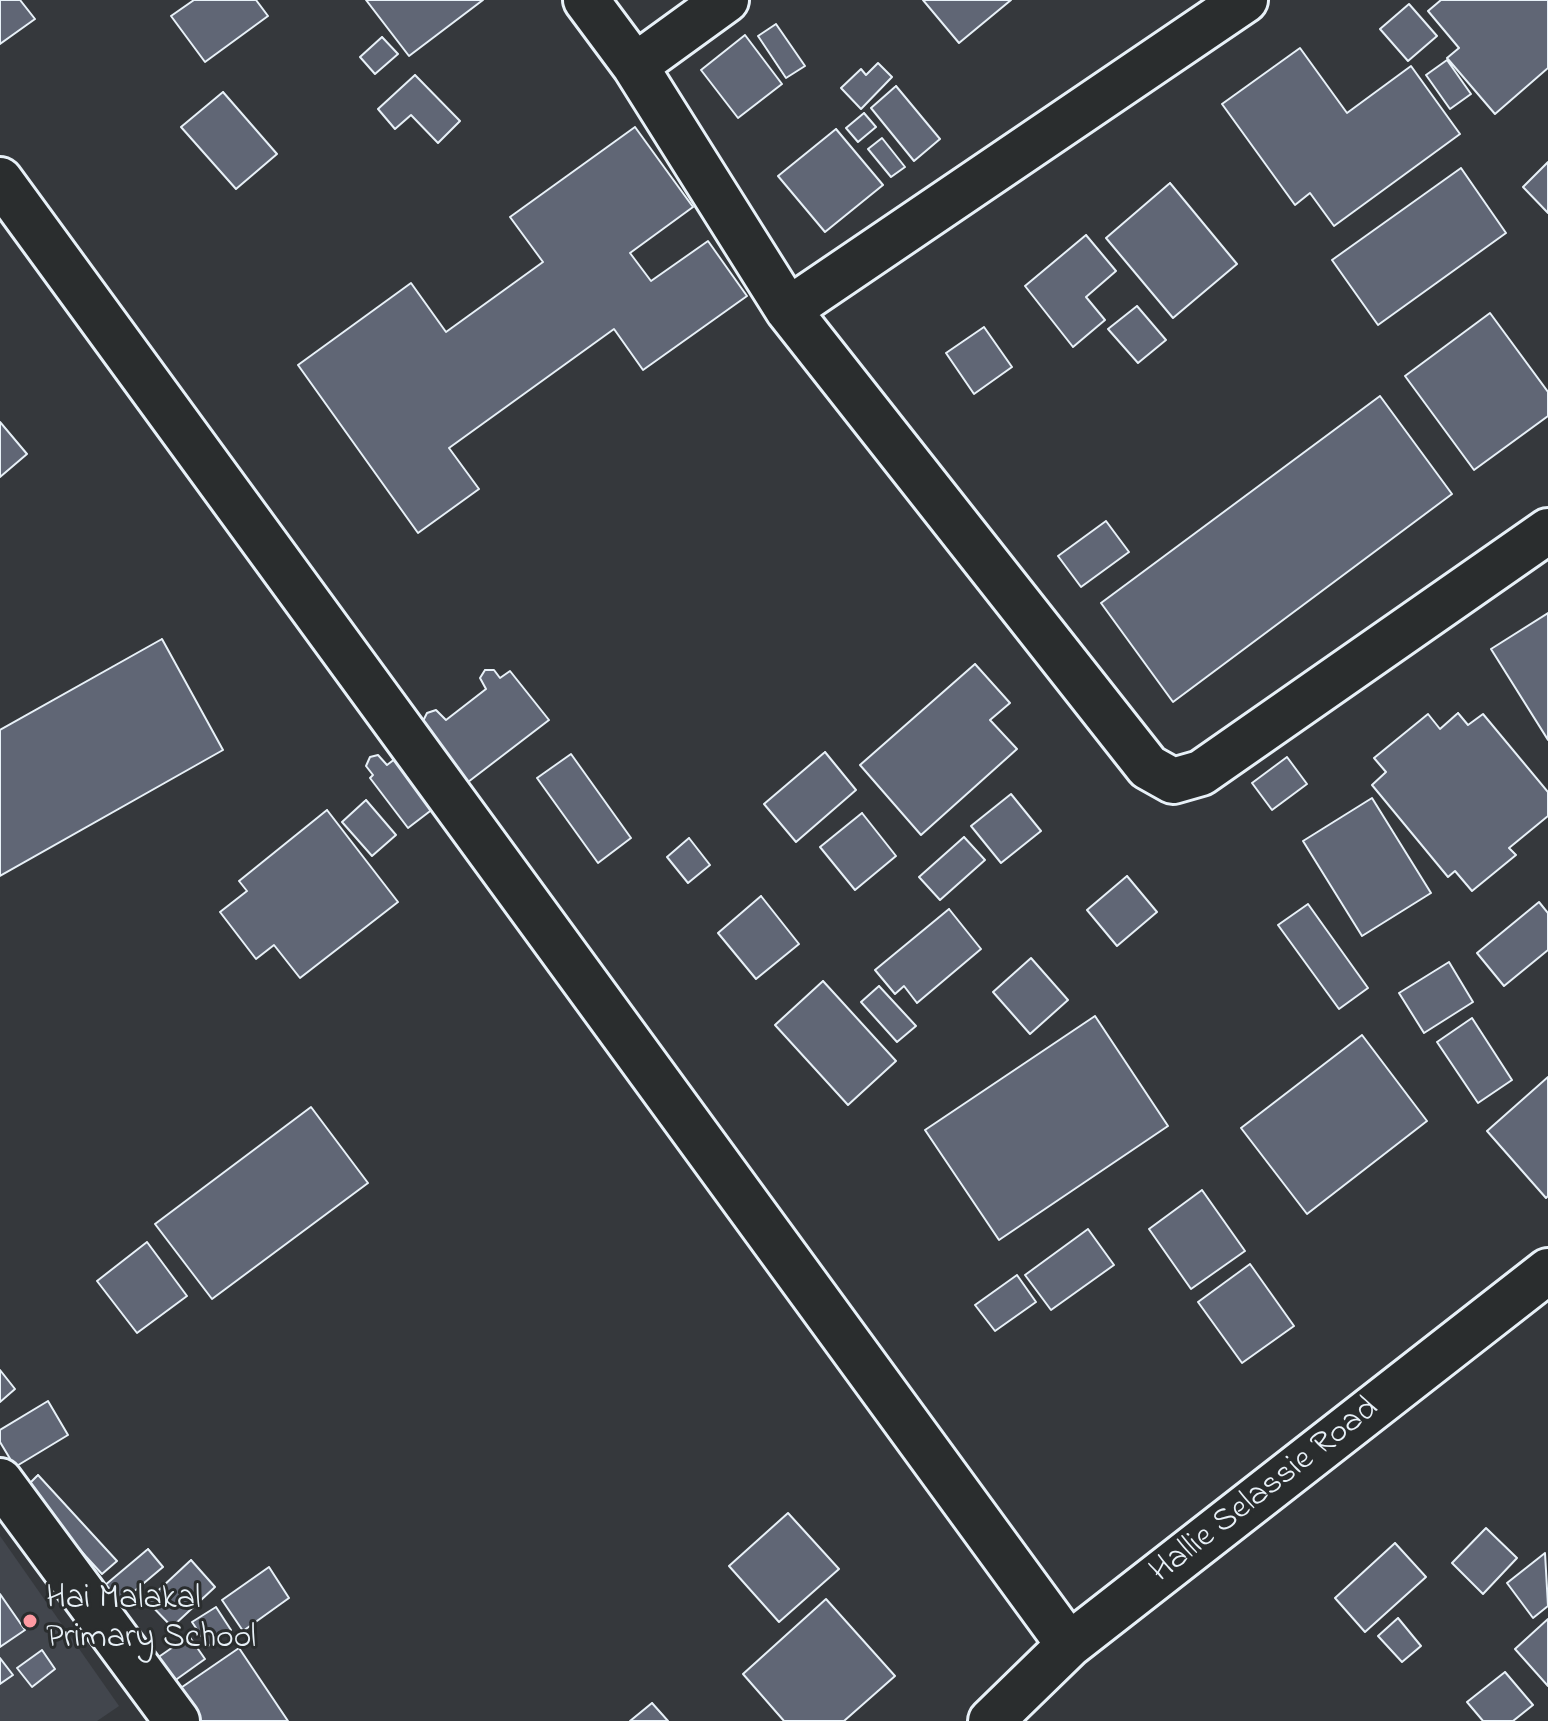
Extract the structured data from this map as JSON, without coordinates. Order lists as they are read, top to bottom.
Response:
{
  "streets": {
    "street": ["Hallie Selassie Road"]
  },
  "places": ["Hai Malakal Primary School"]
}
